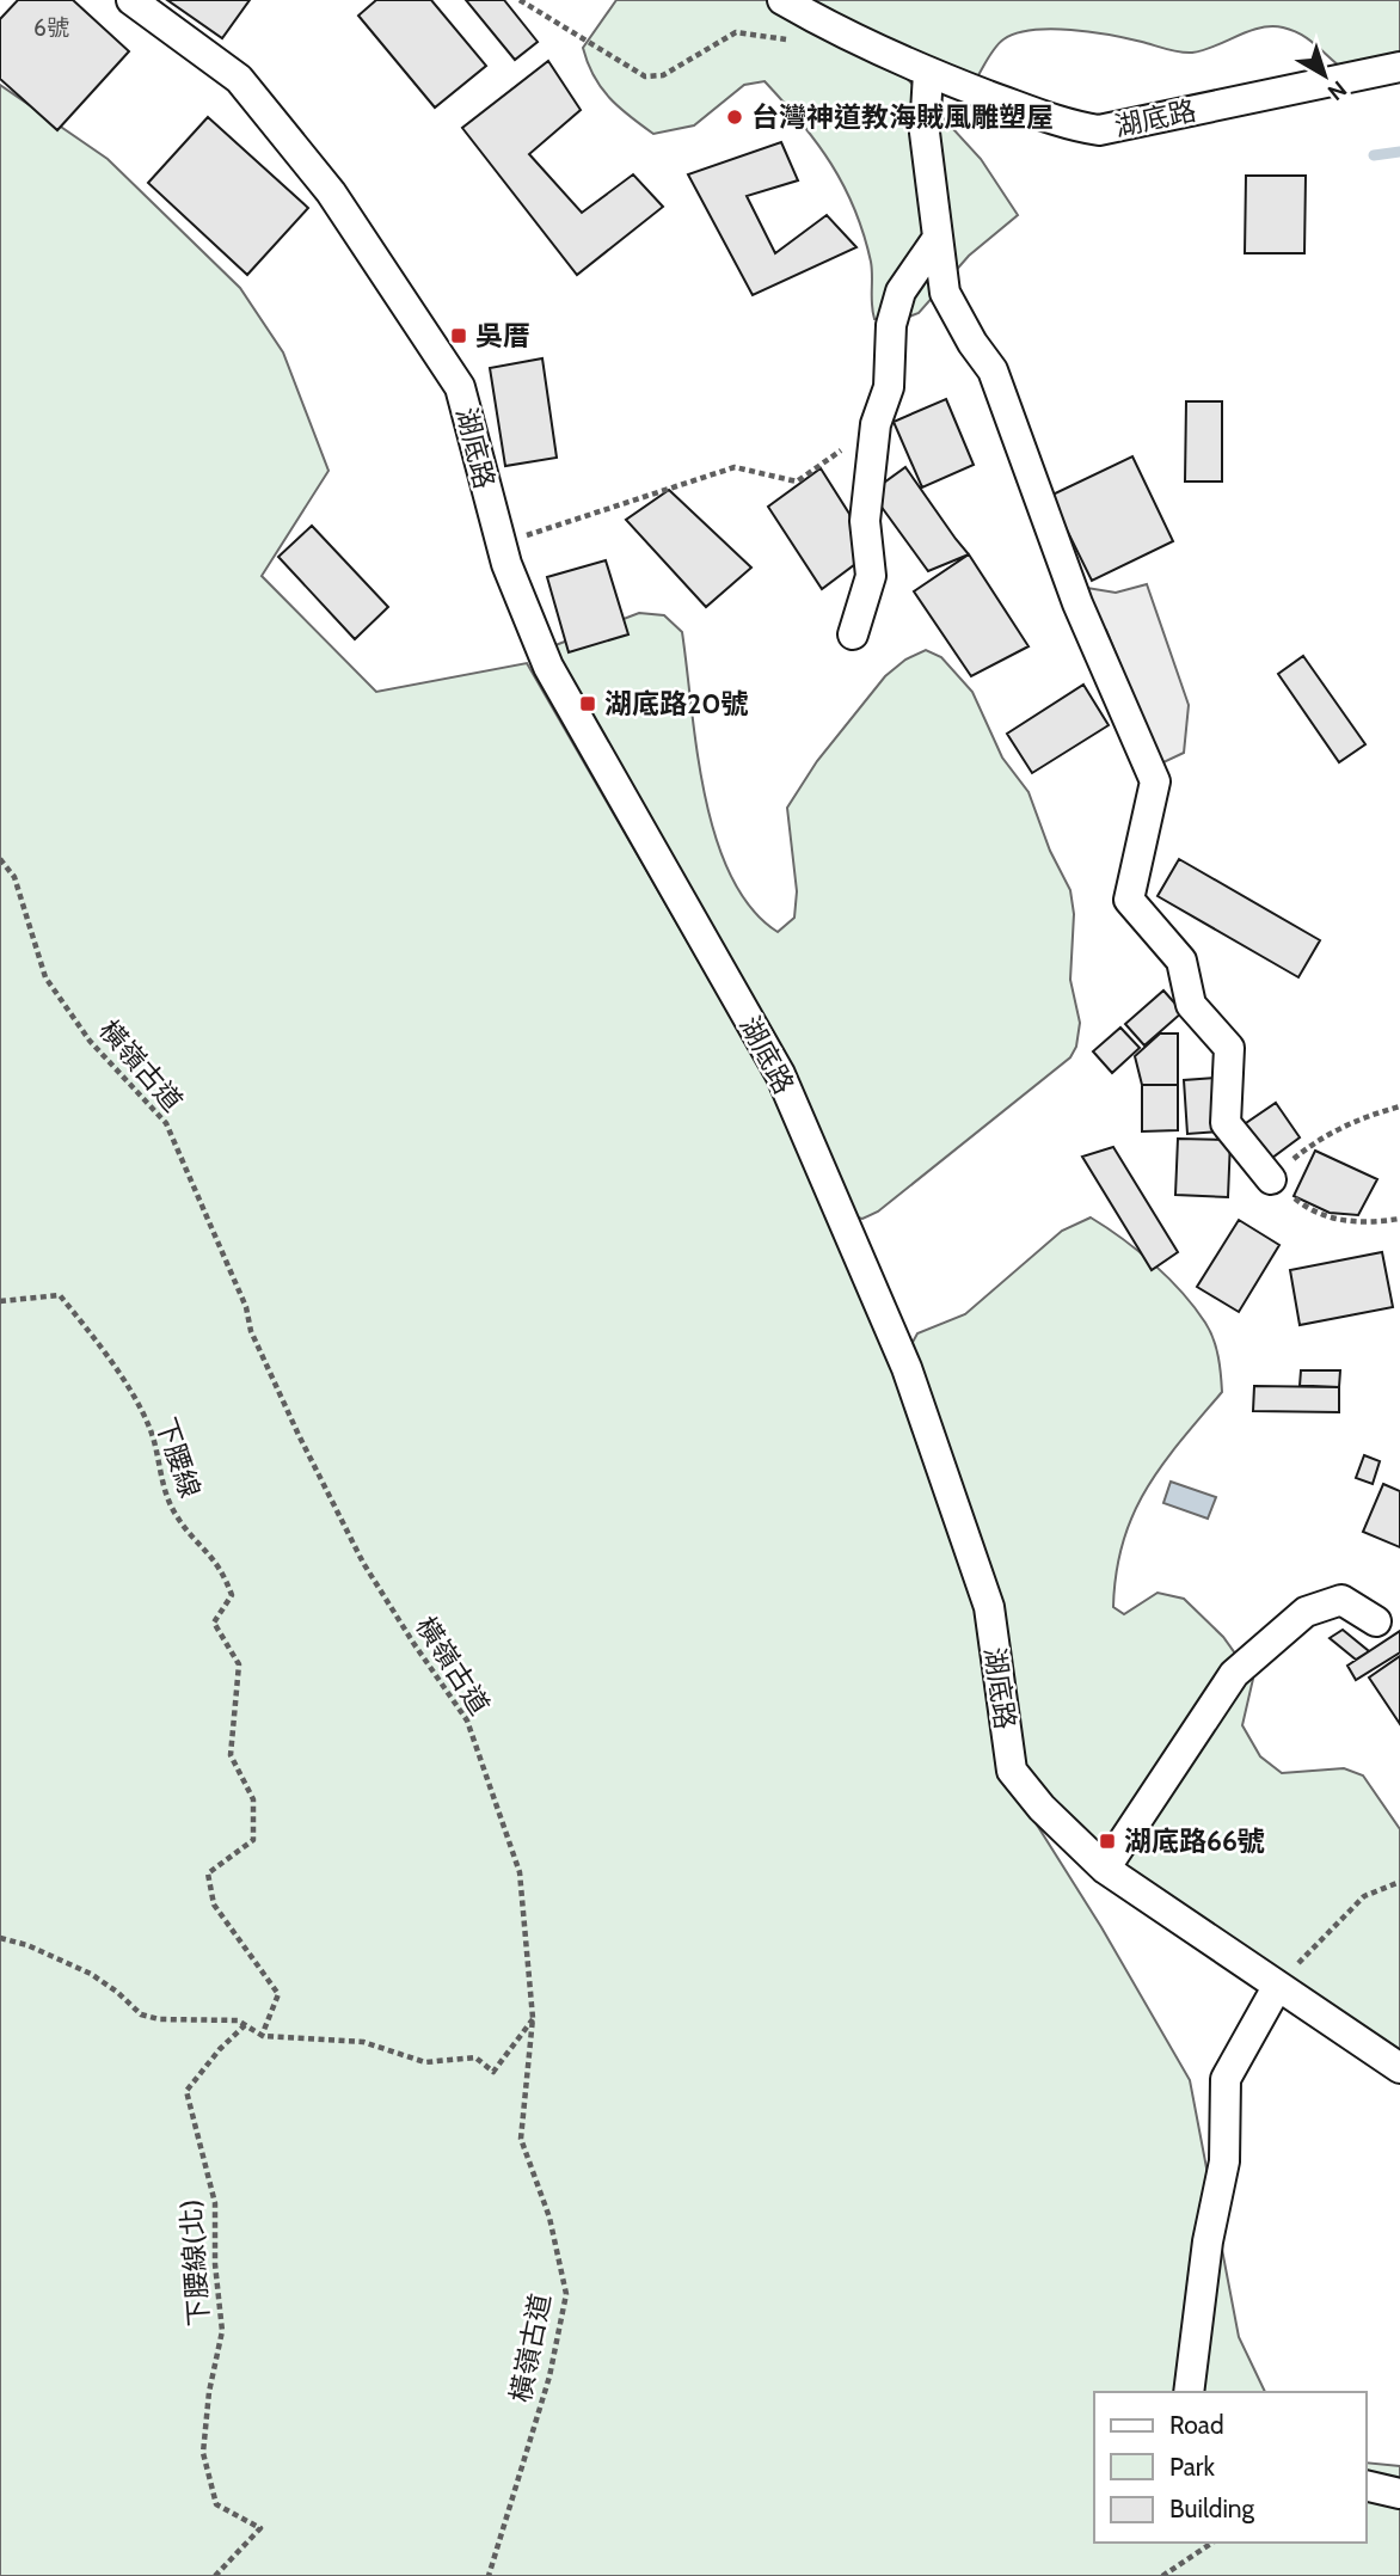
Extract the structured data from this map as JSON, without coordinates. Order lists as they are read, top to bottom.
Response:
{
  "streets": {
    "street": ["湖底路"],
    "path": ["橫嶺古道", "下腰線", "下腰線(北)"]
  },
  "places": {
    "other": ["台灣神道教海賊風雕塑屋"],
    "transit": ["吳厝", "湖底路20號", "湖底路66號"]
  },
  "house_numbers": ["6號"],
  "legend": ["Road", "Park", "Building"],
  "north": "bottom right"
}
